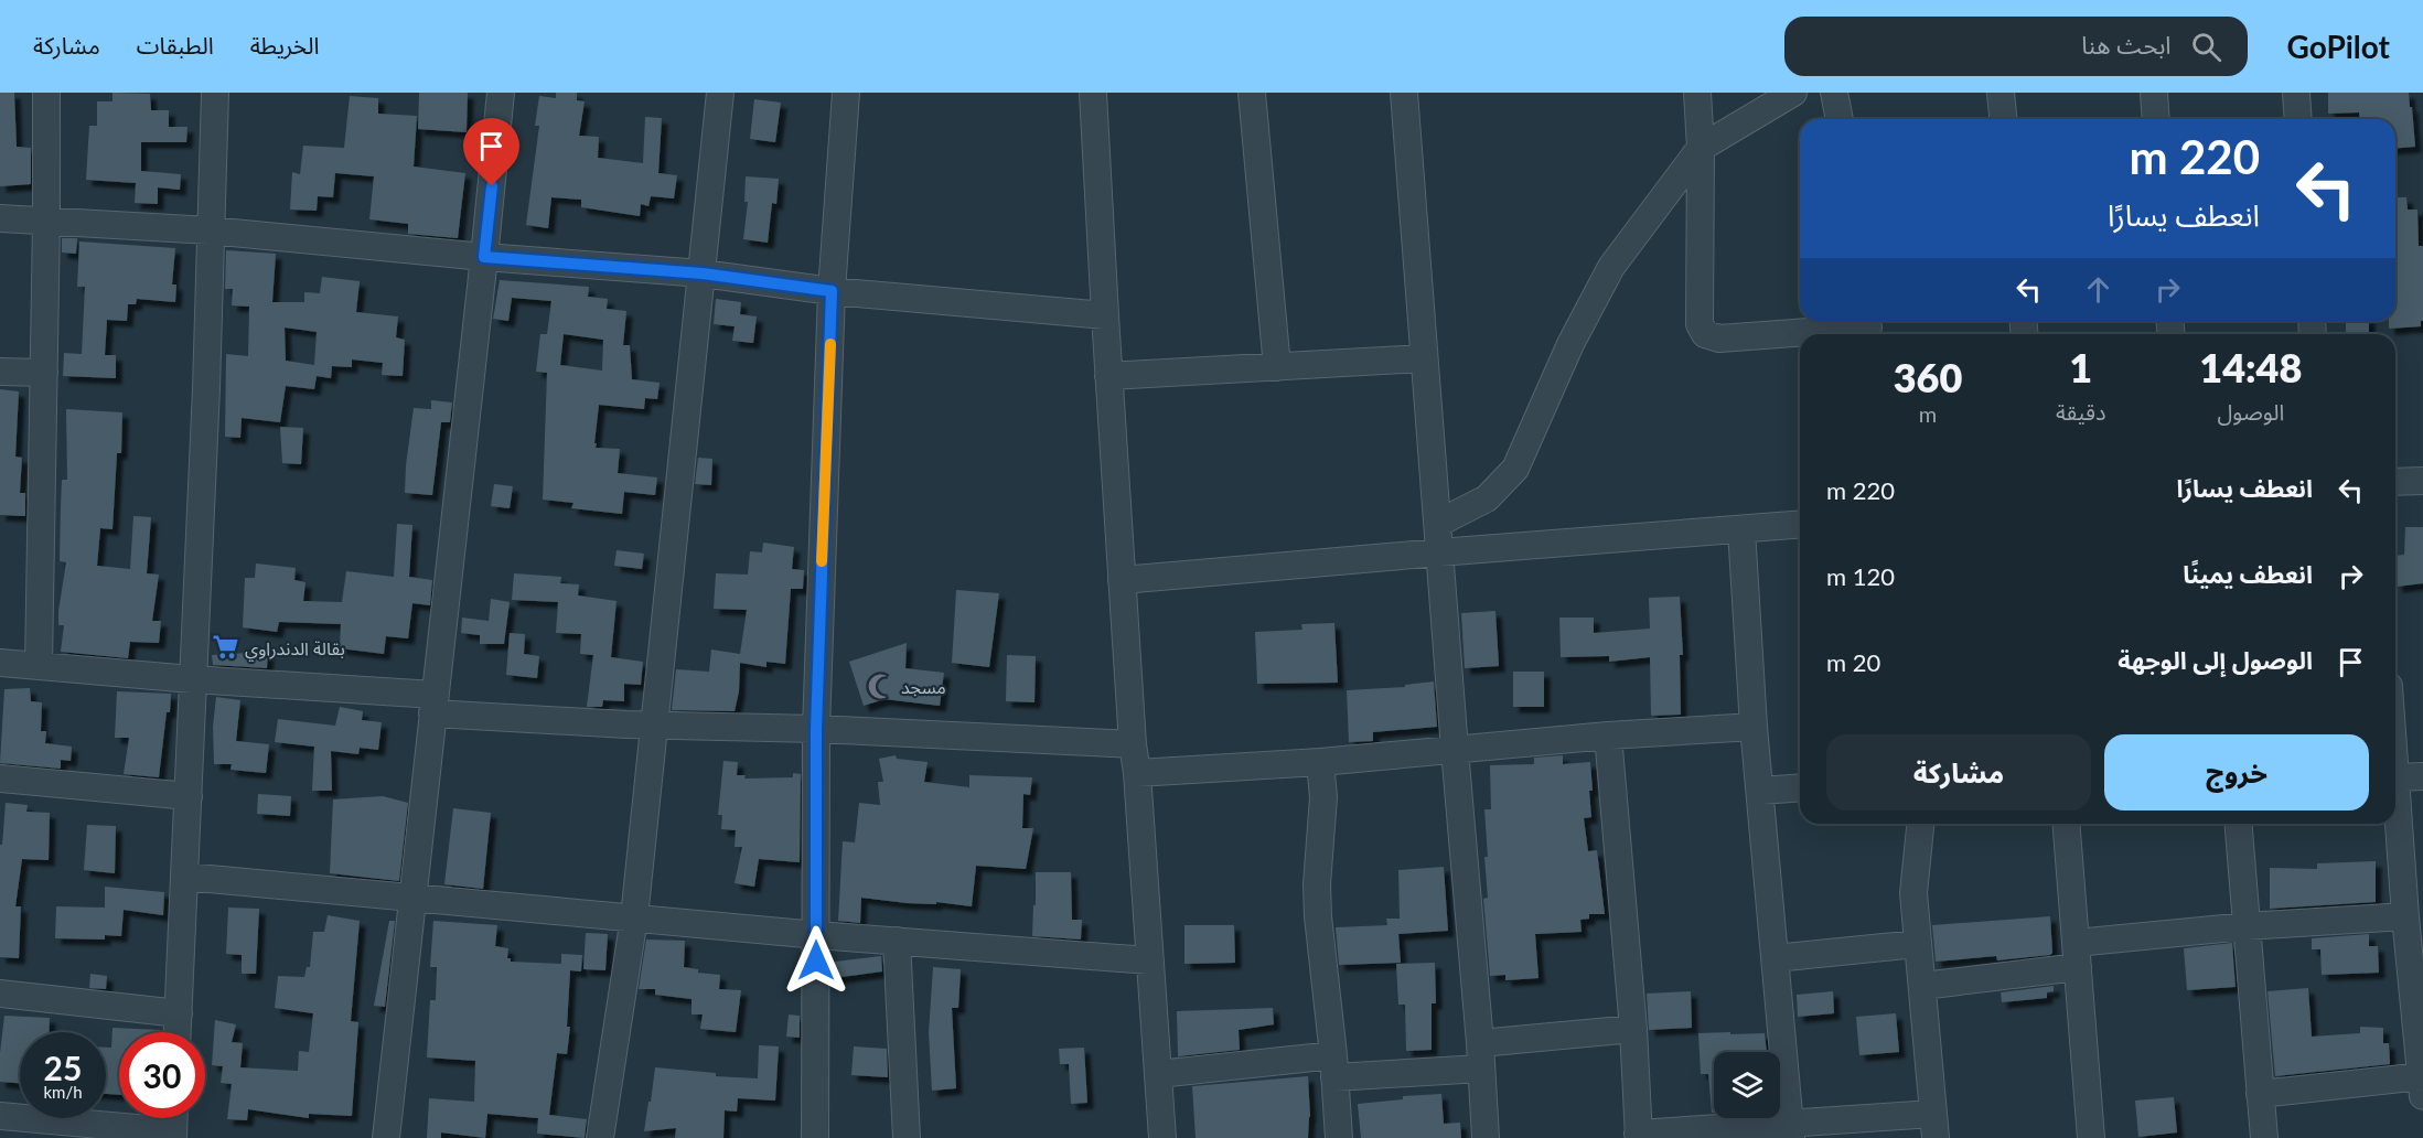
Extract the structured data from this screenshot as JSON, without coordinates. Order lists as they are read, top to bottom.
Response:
{
  "places": {
    "supermarket": ["بقالة الدندراوي"],
    "mosque": ["مسجد"]
  },
  "page": {
    "header": "GoPilot",
    "search": "ابحث هنا",
    "nav": ["الخريطة", "الطبقات", "مشاركة"],
    "turn": ["220 m", "انعطف يسارًا"],
    "eta": [
      "14:48",
      "الوصول",
      "1",
      "دقيقة",
      "360",
      "m"
    ],
    "list": [
      {
        "name": "انعطف يسارًا",
        "value": "220 m"
      },
      {
        "name": "انعطف يمينًا",
        "value": "120 m"
      },
      {
        "name": "الوصول إلى الوجهة",
        "value": "20 m"
      }
    ],
    "buttons": ["خروج", "مشاركة"],
    "speed": "25 km/h",
    "limit": "30"
  }
}
